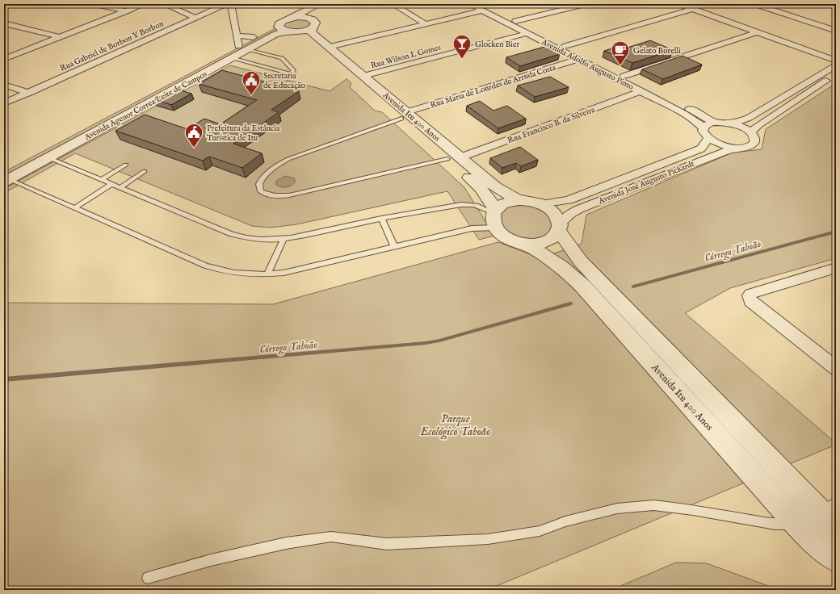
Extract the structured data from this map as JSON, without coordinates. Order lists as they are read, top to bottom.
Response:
{
  "streets": {
    "street": [
      "Rua Gabriel de Borbon Y Borbon",
      "Rua Wilson L Gomes",
      "Avenida Adolfo Augusto Pinto",
      "Rua Maria de Lourdes de Arruda Costa",
      "Avenida Agenor Correa Leite de Campos",
      "Avenida Itu 400 Anos",
      "Rua Francisco B. da Silveira",
      "Avenida José Augusto Pickardt"
    ]
  },
  "crossings": [
    ["Rua Wilson L Gomes", "Avenida Adolfo Augusto Pinto"],
    ["Rua Wilson L Gomes", "Avenida Itu 400 Anos"],
    ["Avenida Adolfo Augusto Pinto", "Rua Maria de Lourdes de Arruda Costa"],
    ["Avenida Adolfo Augusto Pinto", "Rua Francisco B. da Silveira"],
    ["Rua Maria de Lourdes de Arruda Costa", "Avenida Itu 400 Anos"],
    ["Avenida Agenor Correa Leite de Campos", "Avenida Itu 400 Anos"],
    ["Avenida Itu 400 Anos", "Rua Francisco B. da Silveira"],
    ["Avenida Itu 400 Anos", "Avenida José Augusto Pickardt"]
  ],
  "water": ["Córrego Taboão"],
  "parks": ["Parque Ecológico Taboão"],
  "places": {
    "bar": ["Glocken Bier"],
    "cafe": ["Gelato Borelli"],
    "public building": ["Secretaria de Educação", "Prefeitura da Estância Turística de Itu"]
  }
}
